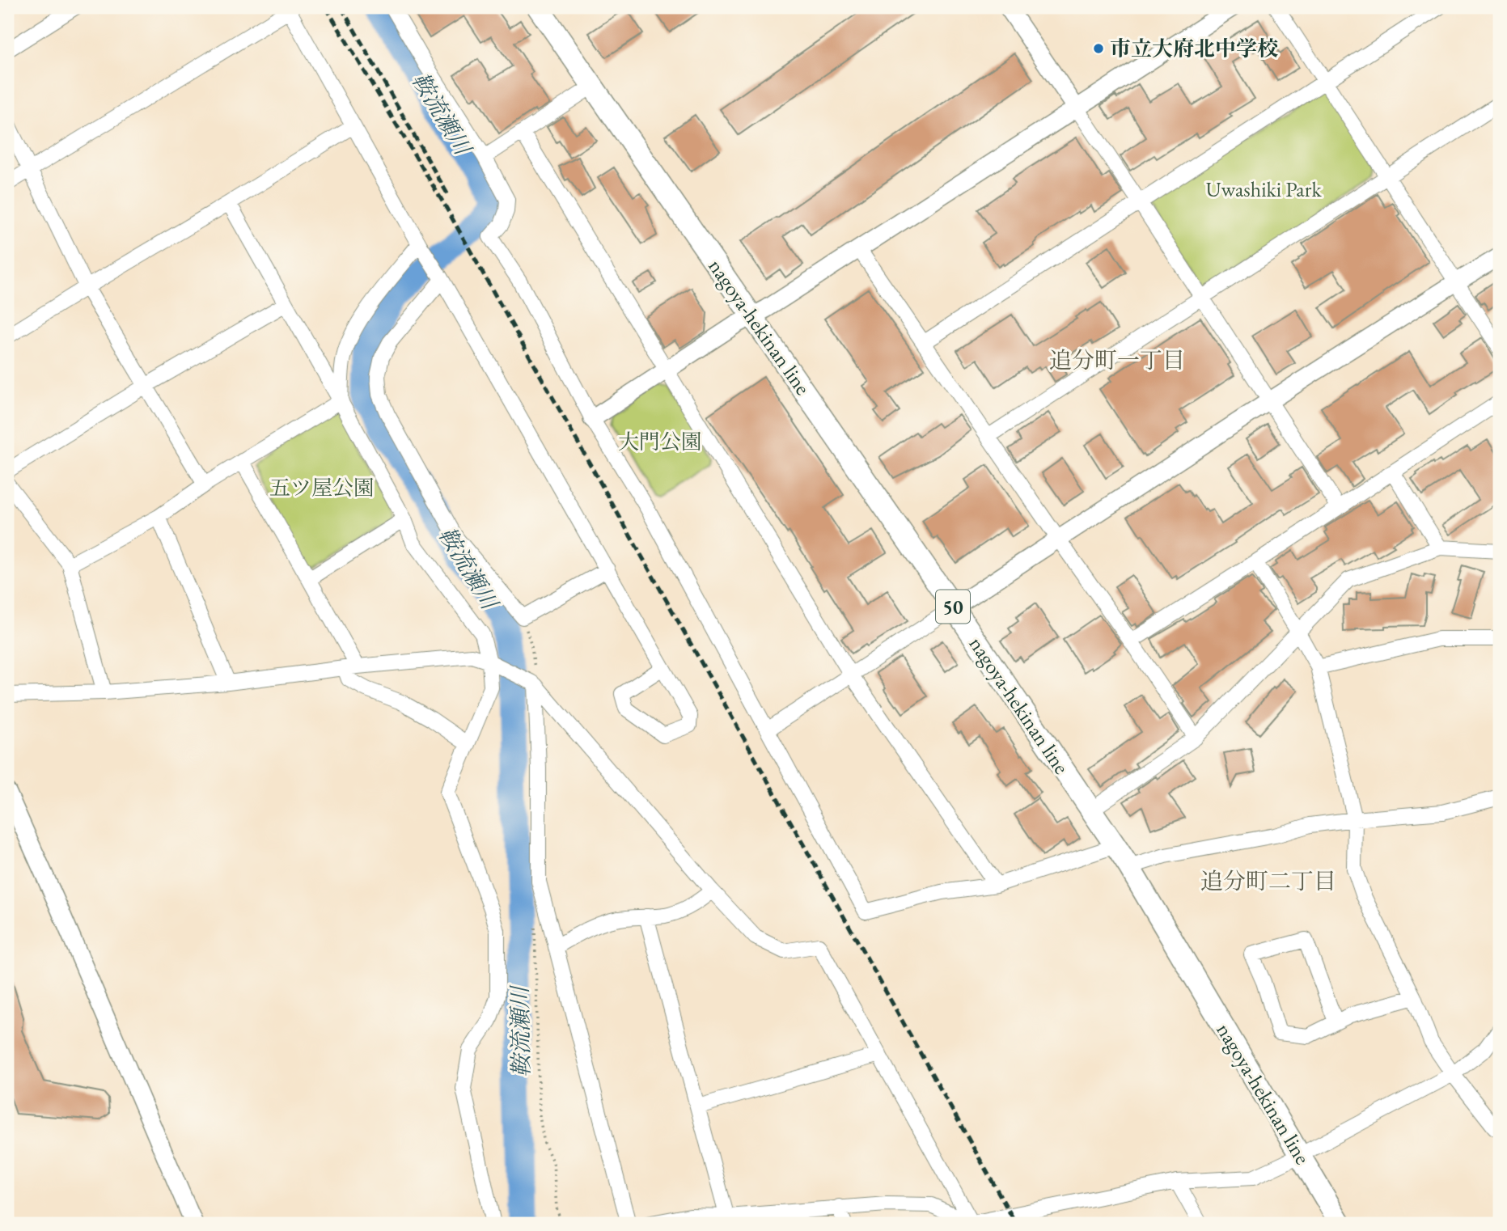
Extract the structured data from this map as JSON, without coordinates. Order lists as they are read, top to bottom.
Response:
{
  "streets": {
    "main road": ["nagoya-hekinan line", "50"]
  },
  "districts": ["追分町一丁目", "追分町二丁目"],
  "water": ["鞍流瀬川"],
  "parks": ["Uwashiki Park", "大門公園", "五ツ屋公園"],
  "places": ["市立大府北中学校"]
}
